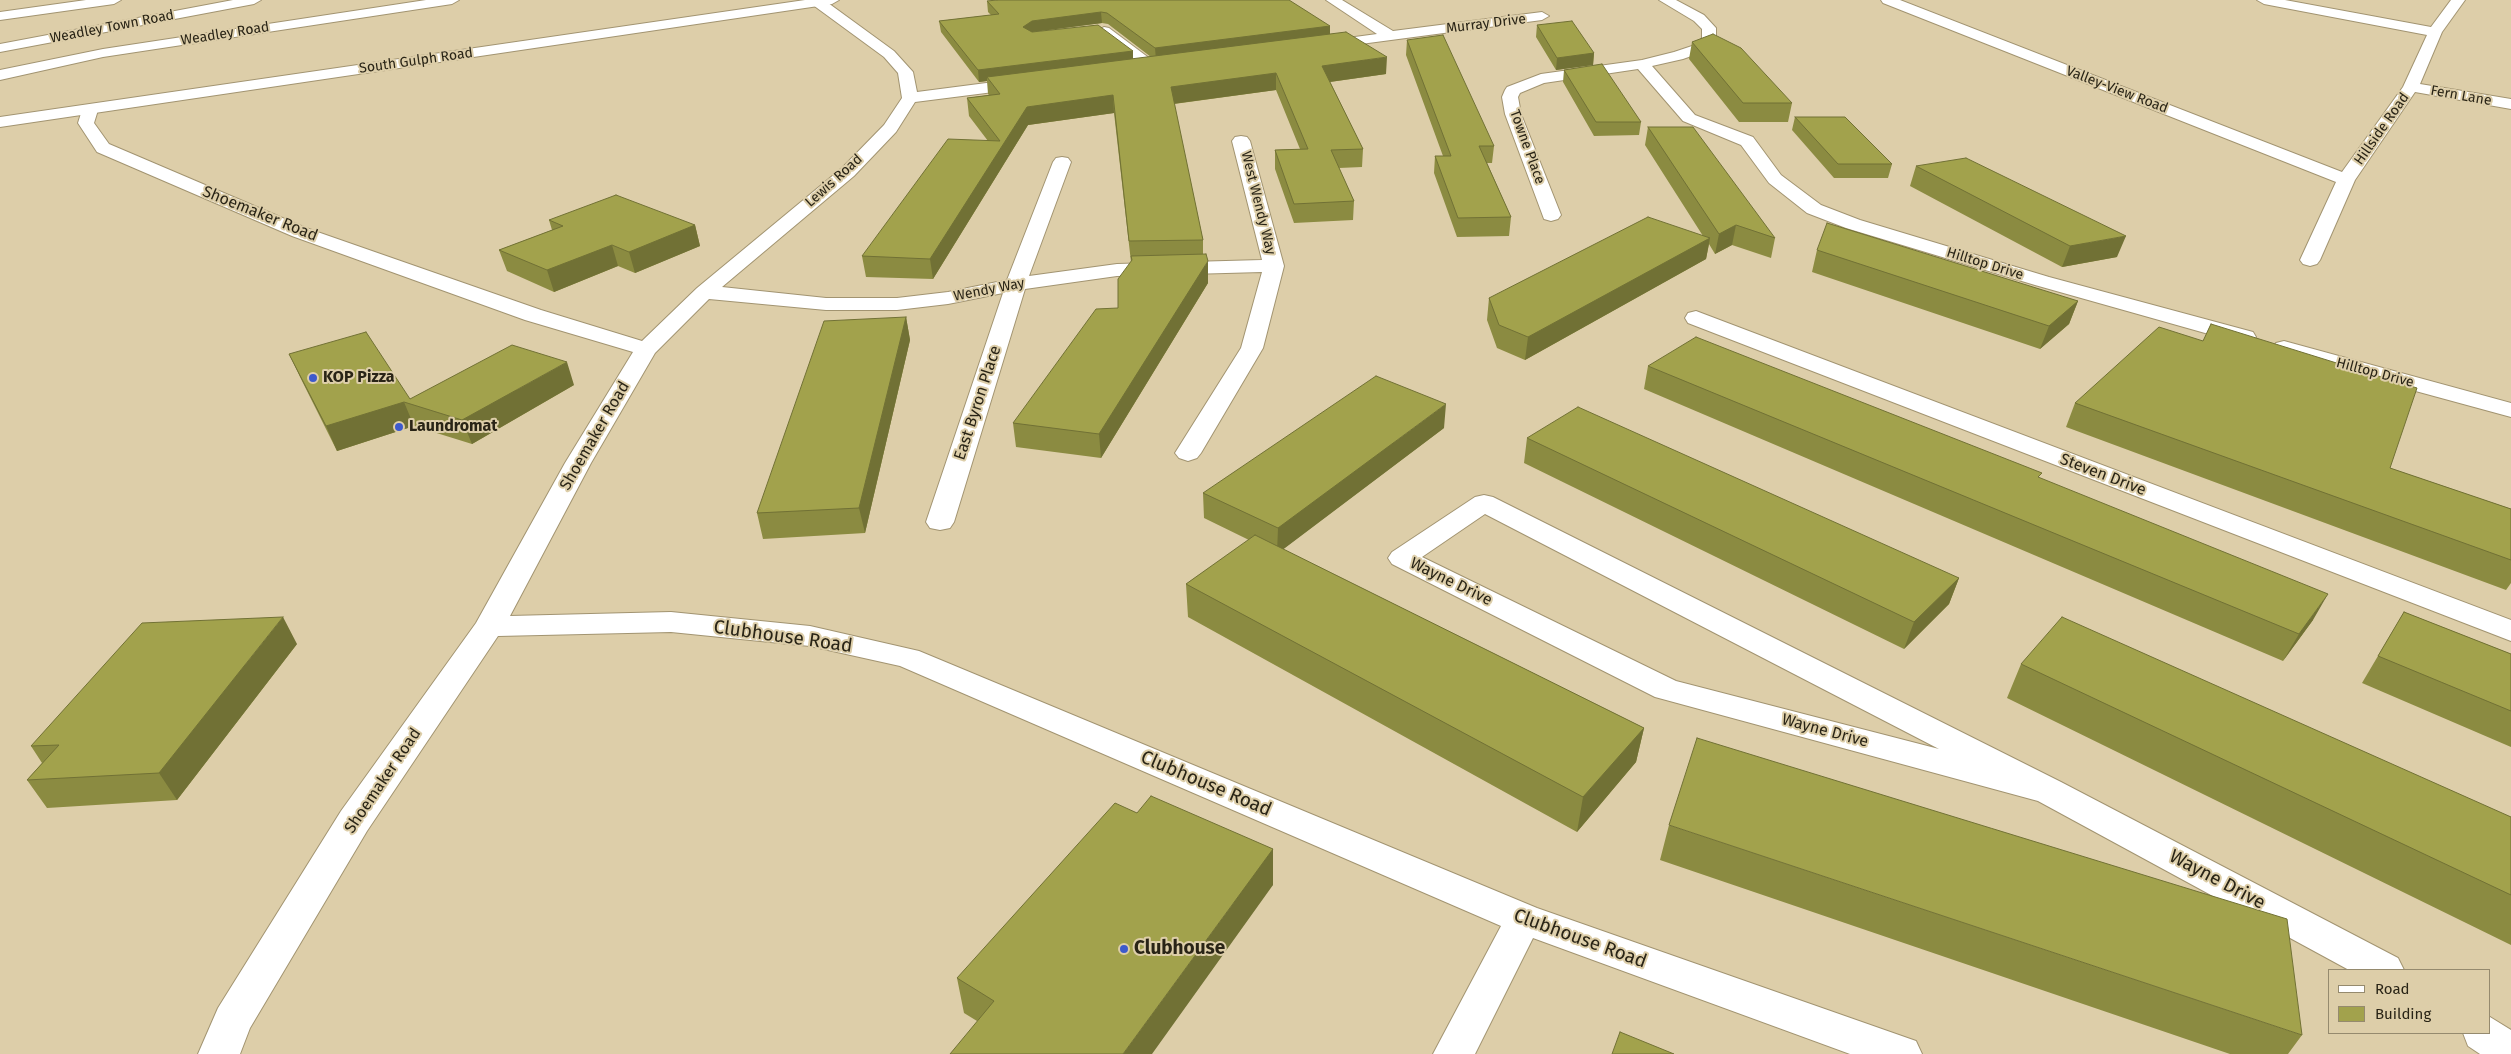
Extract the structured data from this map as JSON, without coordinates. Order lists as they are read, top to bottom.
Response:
{
  "streets": {
    "main road": [
      "Murray Drive",
      "Weadley Town Road",
      "Weadley Road",
      "South Gulph Road",
      "Valley-View Road",
      "Fern Lane",
      "Hillside Road",
      "Towne Place",
      "Lewis Road",
      "West Wendy Way",
      "Shoemaker Road",
      "Hilltop Drive",
      "Wendy Way",
      "East Byron Place",
      "Steven Drive",
      "Wayne Drive",
      "Clubhouse Road"
    ]
  },
  "crossings": [
    ["South Gulph Road", "Shoemaker Road"],
    ["Valley-View Road", "Hillside Road"],
    ["Fern Lane", "Hillside Road"],
    ["Towne Place", "Hilltop Drive"],
    ["Lewis Road", "Shoemaker Road"],
    ["Lewis Road", "Wendy Way"],
    ["West Wendy Way", "Wendy Way"],
    ["Shoemaker Road", "Clubhouse Road"],
    ["Wendy Way", "East Byron Place"]
  ],
  "places": ["KOP Pizza", "Laundromat", "Clubhouse"],
  "legend": ["Road", "Building"]
}
